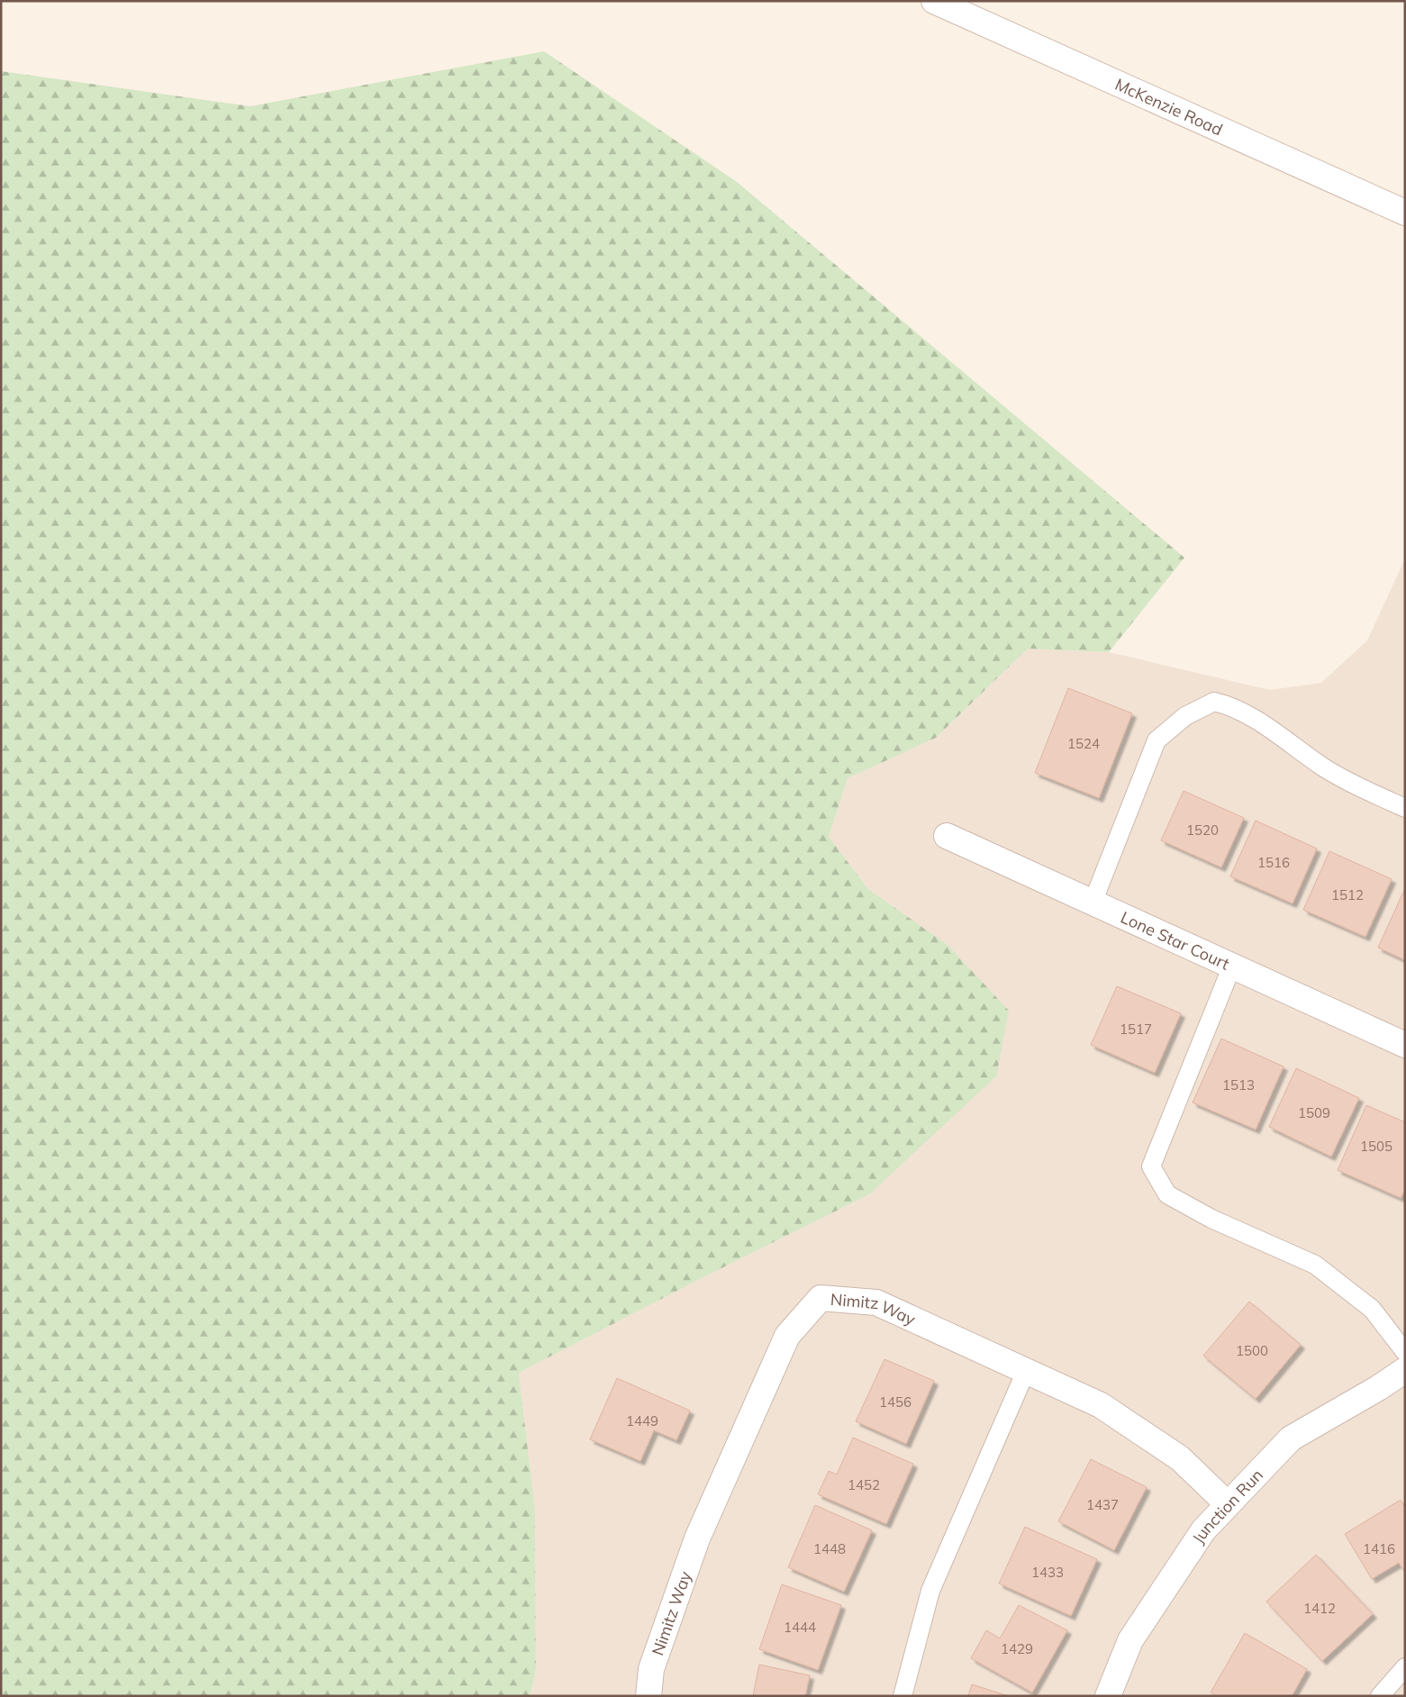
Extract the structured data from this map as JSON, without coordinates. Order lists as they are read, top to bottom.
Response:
{
  "streets": {
    "street": [
      "McKenzie Road",
      "Lone Star Court",
      "Nimitz Way",
      "Junction Run"
    ]
  },
  "crossings": [
    ["Nimitz Way", "Junction Run"]
  ],
  "house_numbers": [
    "1524",
    "1520",
    "1516",
    "1512",
    "1517",
    "1513",
    "1509",
    "1505",
    "1500",
    "1456",
    "1449",
    "1452",
    "1437",
    "1448",
    "1416",
    "1433",
    "1412",
    "1444",
    "1429"
  ]
}
